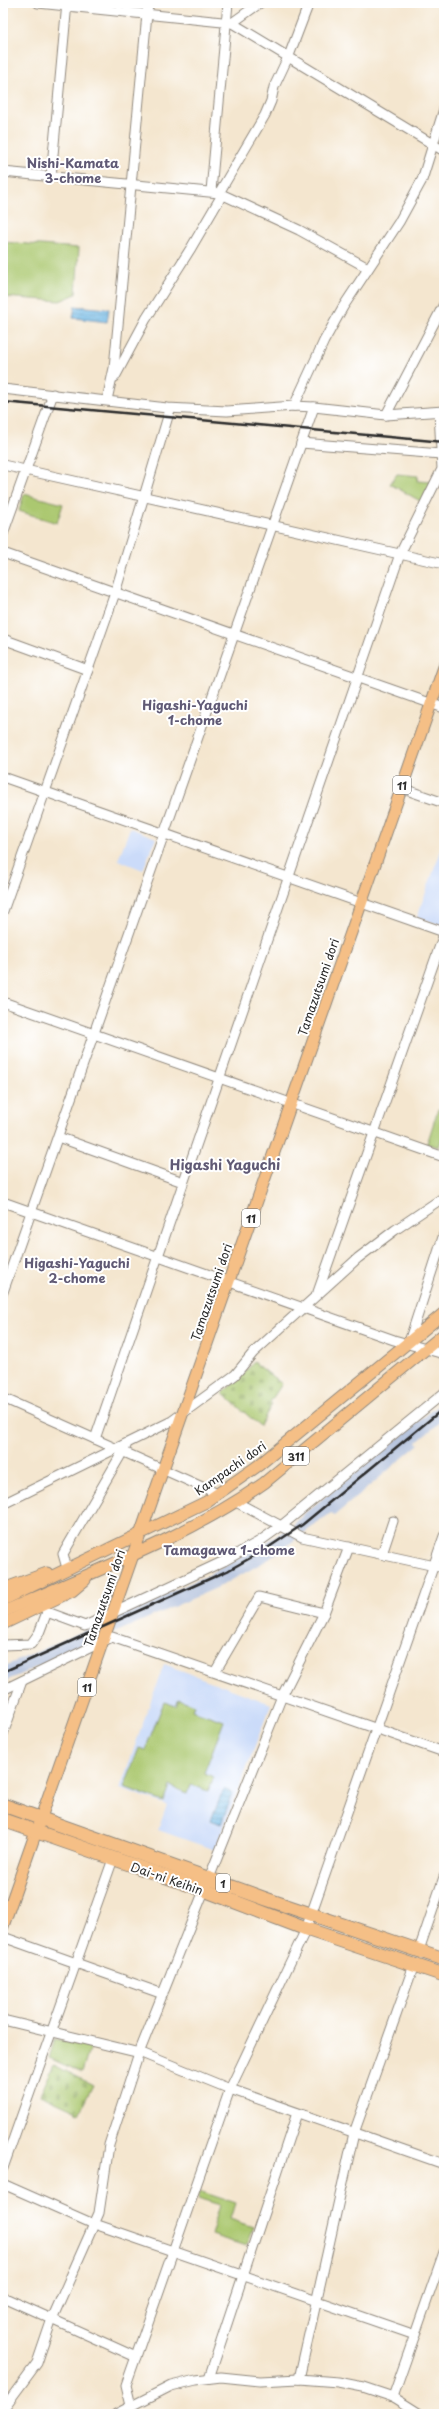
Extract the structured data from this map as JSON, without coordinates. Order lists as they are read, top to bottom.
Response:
{
  "streets": {
    "highway": ["Dai-ni Keihin", "1"],
    "main road": [
      "11",
      "Tamazutsumi dori",
      "311",
      "Kampachi dori"
    ]
  },
  "crossings": [
    ["Tamazutsumi dori", "Kampachi dori"],
    ["Tamazutsumi dori", "Dai-ni Keihin"]
  ],
  "districts": [
    "Nishi-Kamata 3-chome",
    "Higashi-Yaguchi 1-chome",
    "Higashi Yaguchi",
    "Higashi-Yaguchi 2-chome",
    "Tamagawa 1-chome"
  ]
}
